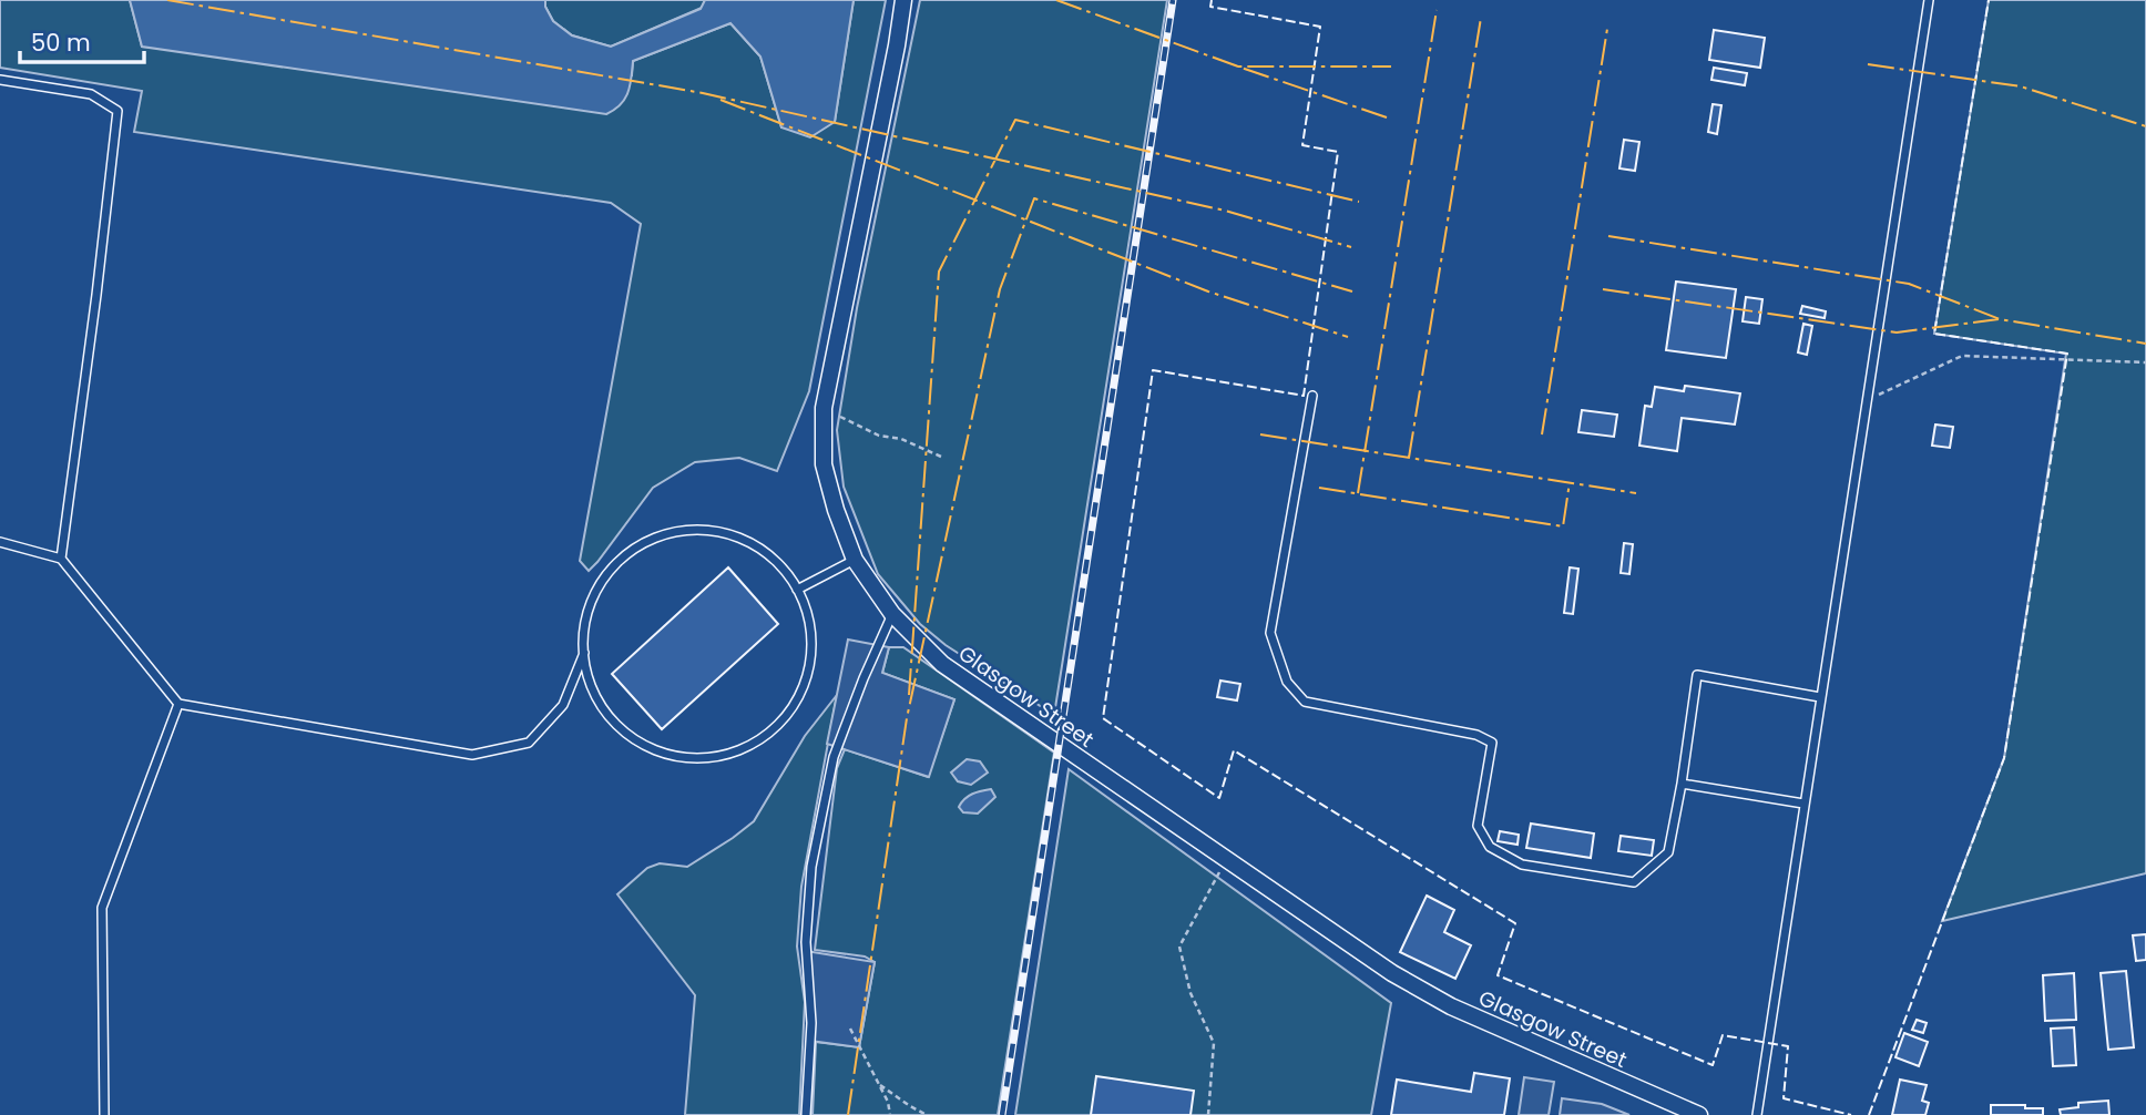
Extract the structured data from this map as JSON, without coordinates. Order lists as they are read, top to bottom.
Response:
{
  "streets": {
    "street": ["Glasgow Street"]
  },
  "scale_bar": "50 m"
}
